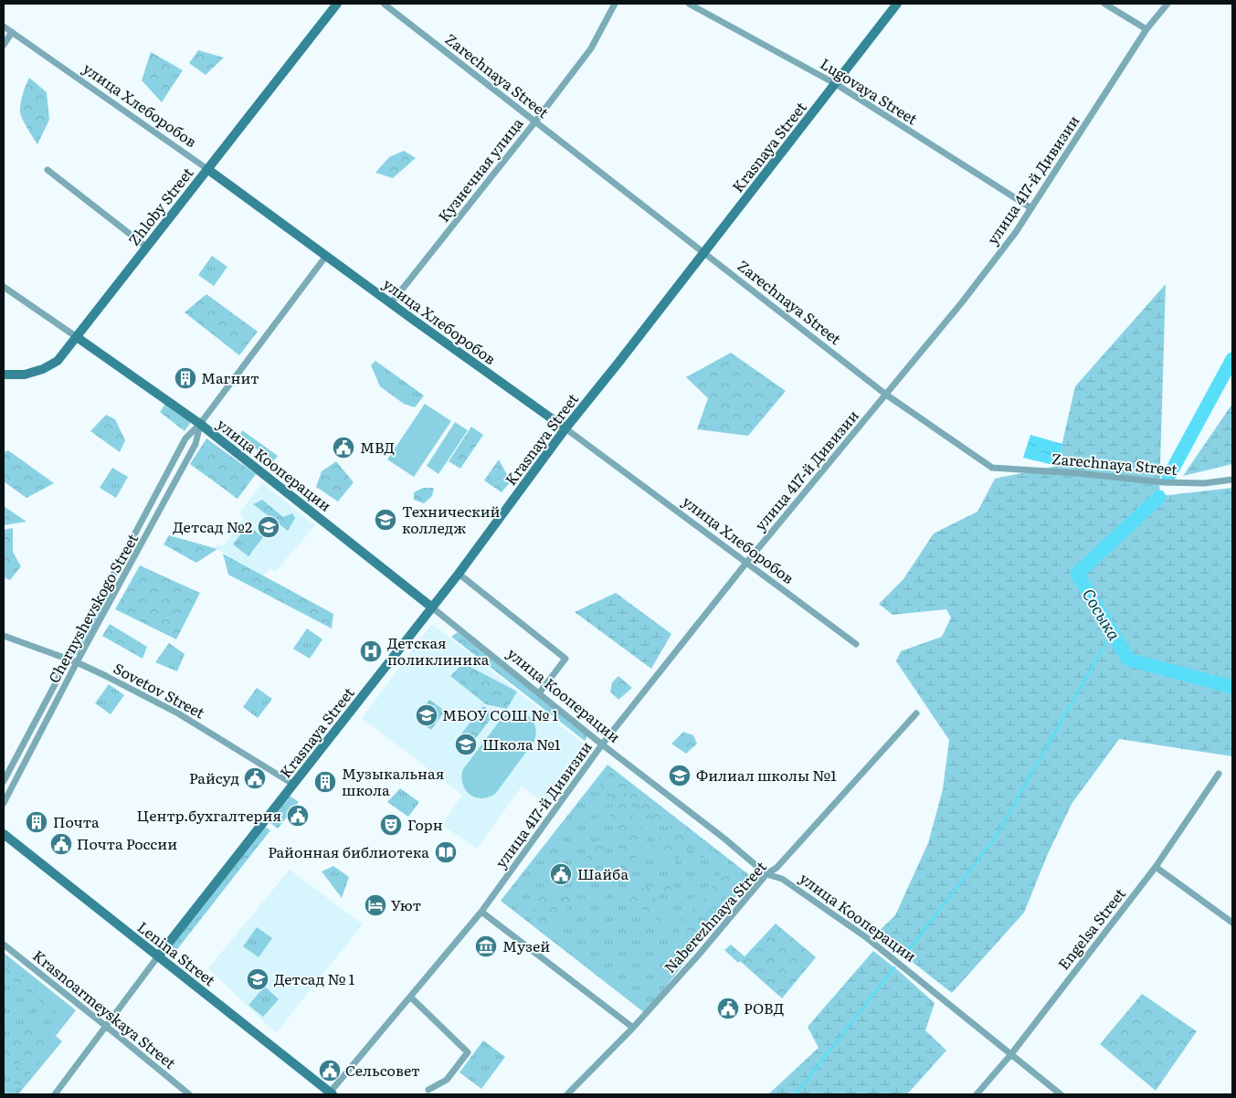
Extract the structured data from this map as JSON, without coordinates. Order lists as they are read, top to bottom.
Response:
{
  "streets": {
    "street": [
      "Zarechnaya Street",
      "Lugovaya Street",
      "улица Хлеборобов",
      "Krasnaya Street",
      "Кузнечная улица",
      "улица 417-й Дивизии",
      "Zhloby Street",
      "улица Кооперации",
      "Chernyshevskogo Street",
      "Sovetov Street",
      "Naberezhnaya Street",
      "Engelsa Street",
      "Lenina Street",
      "Krasnoarmeyskaya Street"
    ]
  },
  "crossings": [
    ["Zarechnaya Street", "Krasnaya Street"],
    ["Zarechnaya Street", "Кузнечная улица"],
    ["Zarechnaya Street", "улица 417-й Дивизии"],
    ["Lugovaya Street", "Krasnaya Street"],
    ["Lugovaya Street", "улица 417-й Дивизии"],
    ["улица Хлеборобов", "Krasnaya Street"],
    ["улица Хлеборобов", "Кузнечная улица"],
    ["улица Хлеборобов", "улица 417-й Дивизии"],
    ["улица Хлеборобов", "Zhloby Street"],
    ["улица Хлеборобов", "Chernyshevskogo Street"],
    ["Krasnaya Street", "улица Кооперации"],
    ["Krasnaya Street", "Sovetov Street"],
    ["Krasnaya Street", "Lenina Street"],
    ["улица 417-й Дивизии", "улица Кооперации"],
    ["улица 417-й Дивизии", "Lenina Street"],
    ["Zhloby Street", "улица Кооперации"],
    ["улица Кооперации", "Chernyshevskogo Street"],
    ["улица Кооперации", "Naberezhnaya Street"],
    ["улица Кооперации", "Engelsa Street"],
    ["Chernyshevskogo Street", "Sovetov Street"]
  ],
  "water": ["Сосыка"],
  "places": {
    "building": ["Магнит", "Музыкальная школа", "Почта"],
    "public building": [
      "МВД",
      "Райсуд",
      "Центр.бухгалтерия",
      "Почта России",
      "Шайба",
      "РОВД",
      "Сельсовет"
    ],
    "school or university": [
      "Технический колледж",
      "Детсад №2",
      "МБОУ СОШ № 1",
      "Школа №1",
      "Филиал школы №1",
      "Детсад № 1"
    ],
    "hospital": ["Детская поликлиника"],
    "theatre": ["Горн"],
    "library": ["Районная библиотека"],
    "hotel": ["Уют"],
    "museum": ["Музей"]
  }
}
